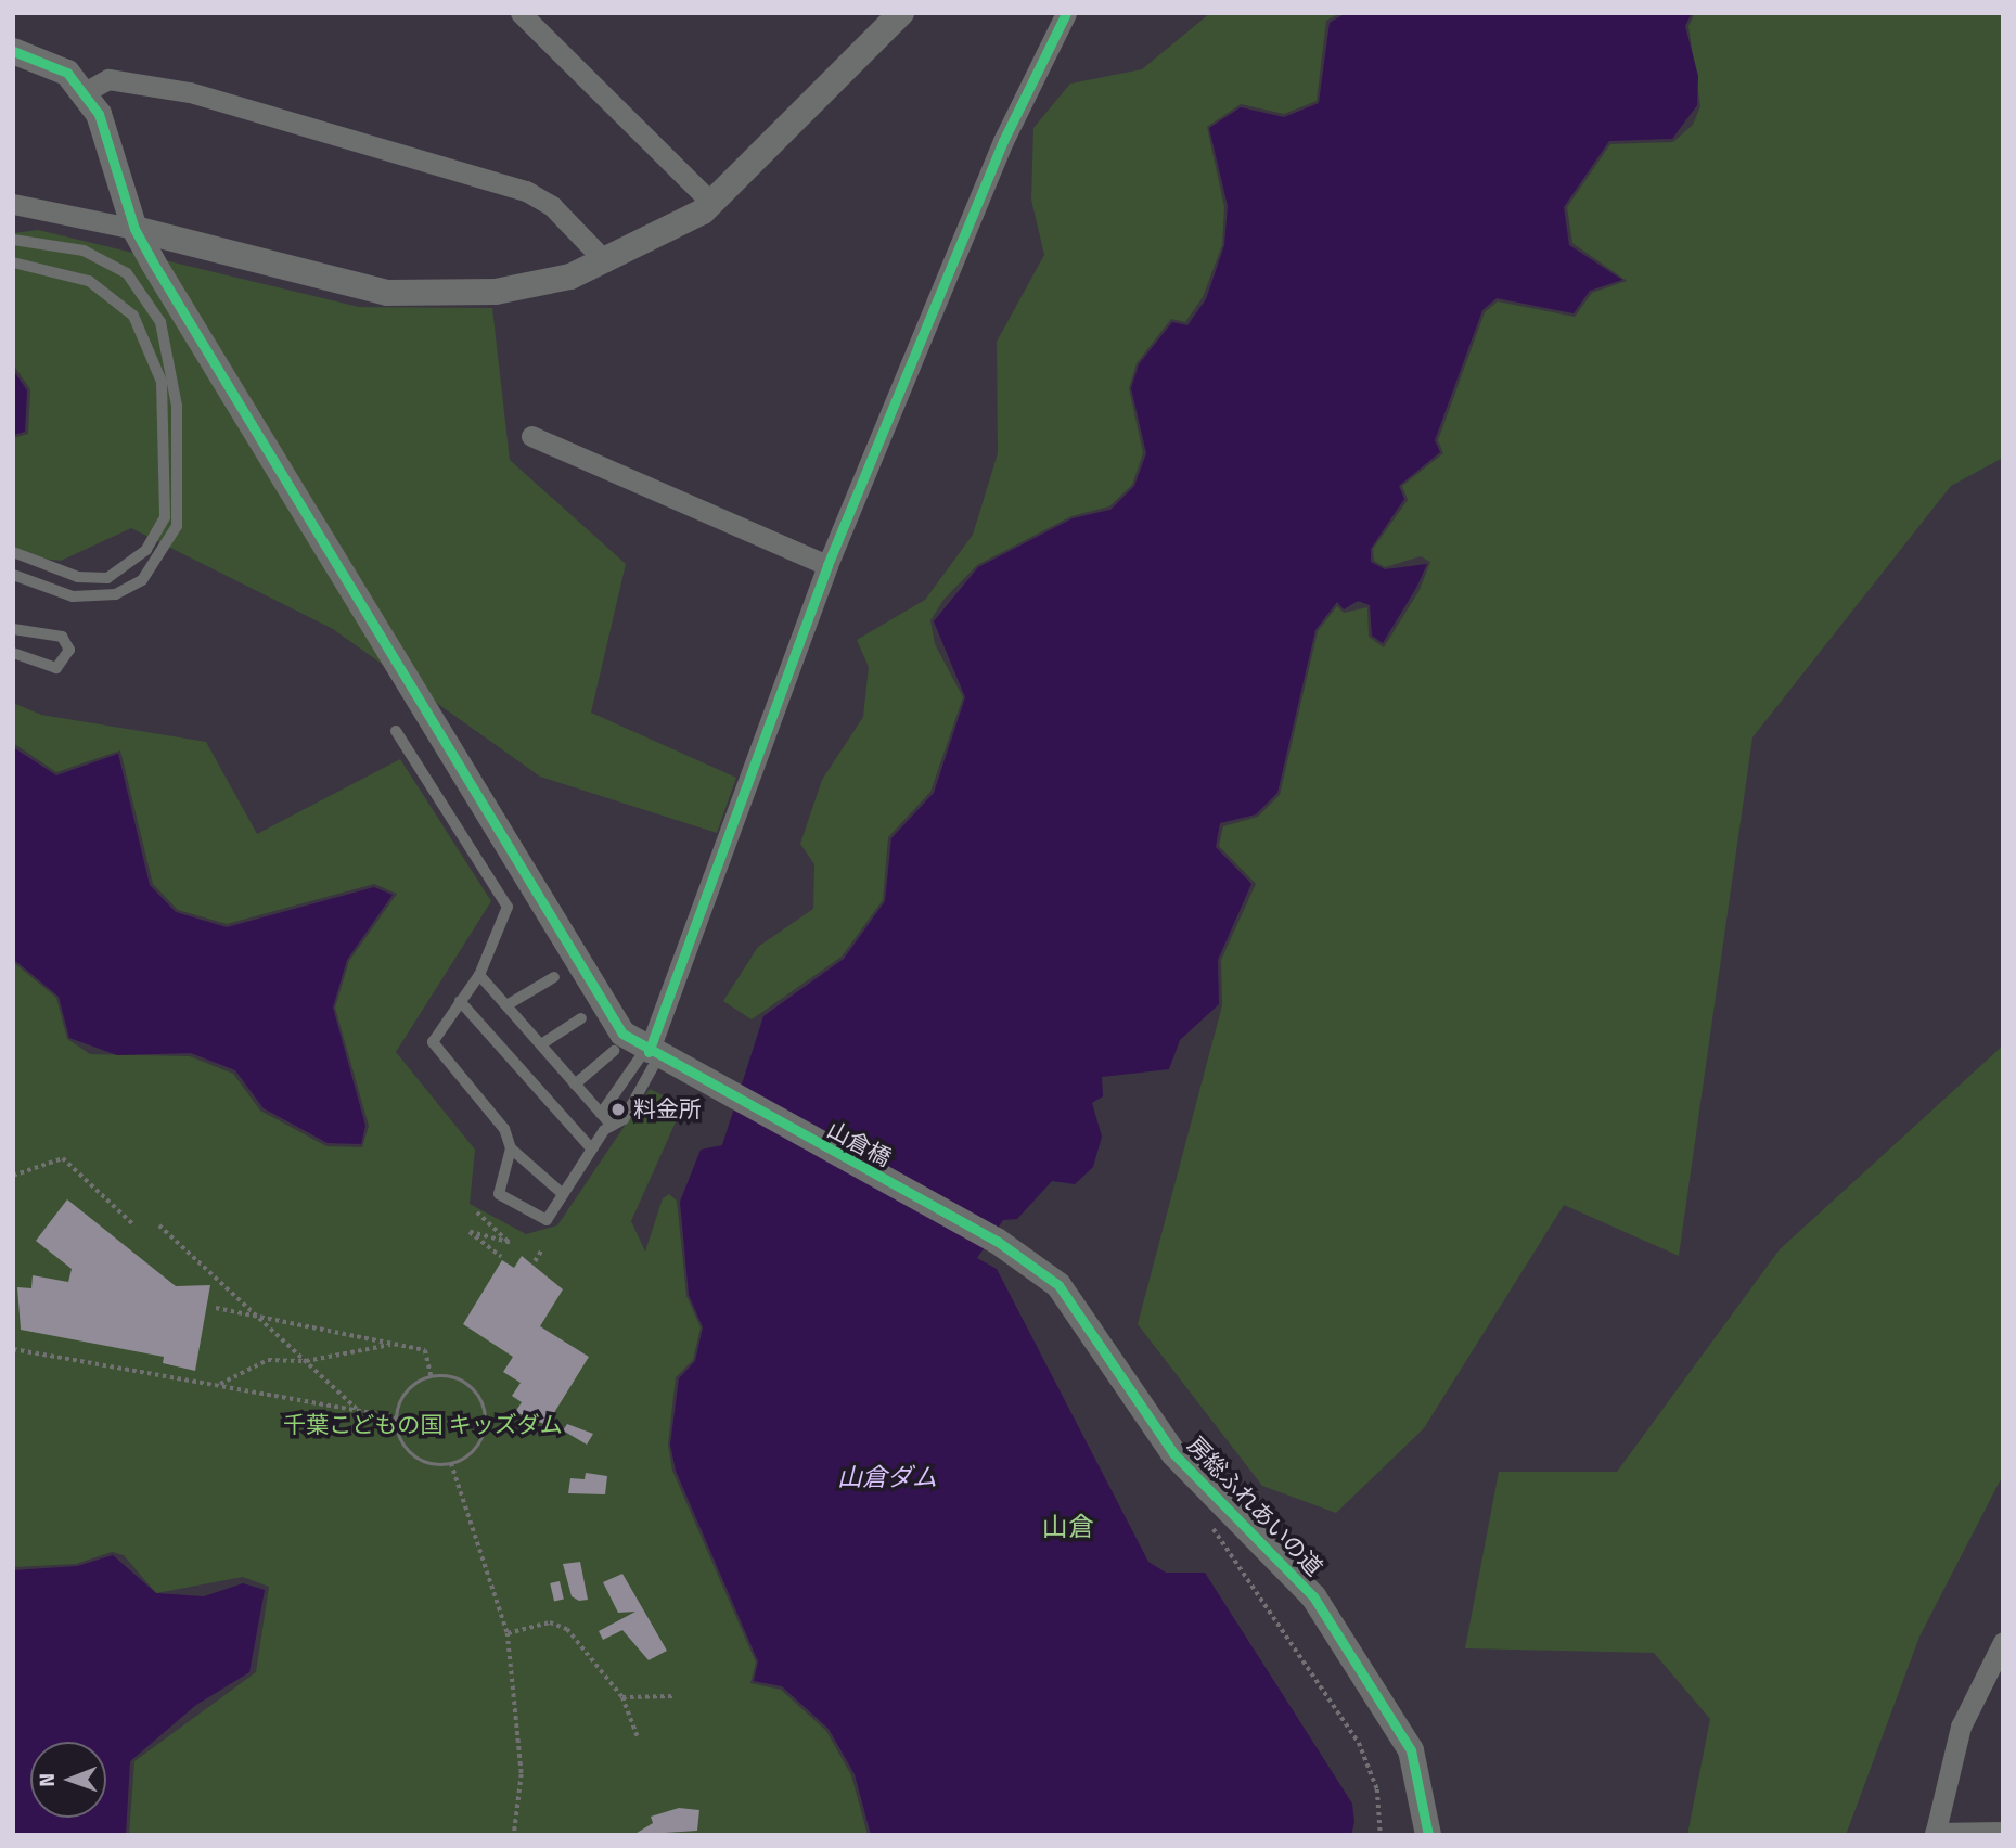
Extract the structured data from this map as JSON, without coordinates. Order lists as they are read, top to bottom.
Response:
{
  "streets": {
    "street": ["山倉橋", "房総ふれあいの道"]
  },
  "crossings": [
    ["山倉橋", "房総ふれあいの道"]
  ],
  "districts": ["山倉"],
  "water": ["山倉ダム"],
  "parks": ["千葉こどもの国 キッズダム"],
  "places": ["料金所"],
  "north": "left"
}
